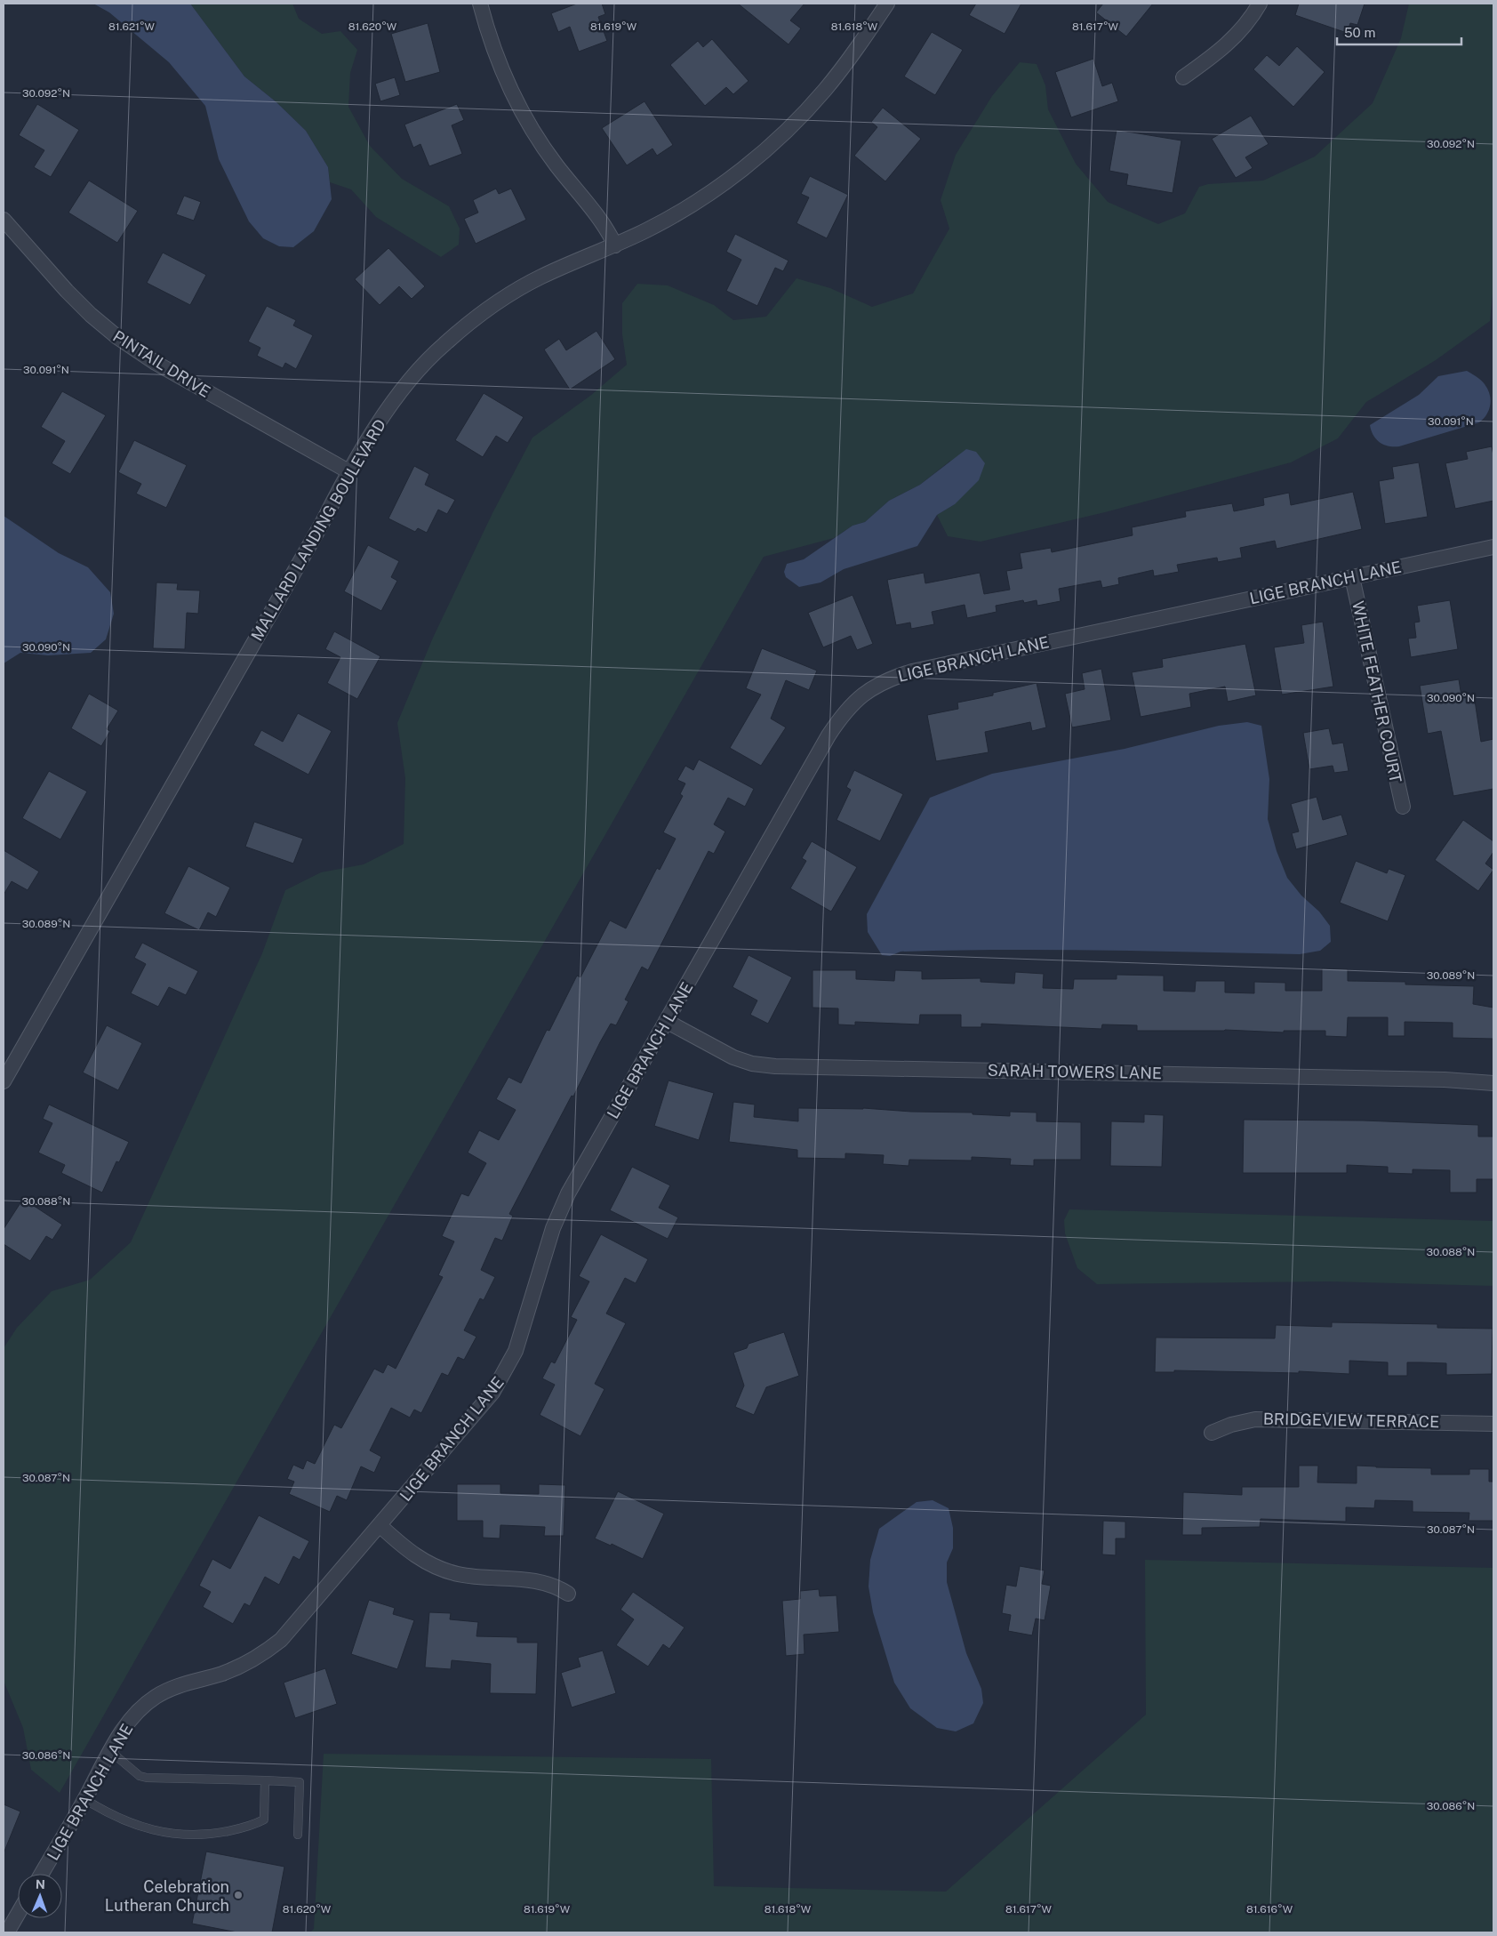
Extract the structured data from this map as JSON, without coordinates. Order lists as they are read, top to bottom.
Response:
{
  "streets": {
    "street": [
      "PINTAIL DRIVE",
      "MALLARD LANDING BOULEVARD",
      "LIGE BRANCH LANE",
      "WHITE FEATHER COURT",
      "SARAH TOWERS LANE",
      "BRIDGEVIEW TERRACE"
    ]
  },
  "crossings": [
    ["PINTAIL DRIVE", "MALLARD LANDING BOULEVARD"],
    ["LIGE BRANCH LANE", "WHITE FEATHER COURT"],
    ["LIGE BRANCH LANE", "SARAH TOWERS LANE"]
  ],
  "places": ["Celebration Lutheran Church"],
  "scale_bar": "50 m",
  "north": "top",
  "coordinates": [
    "81.621°W",
    "81.620°W",
    "81.619°W",
    "81.618°W",
    "81.617°W",
    "30.092°N",
    "30.091°N",
    "30.090°N",
    "30.089°N",
    "30.088°N",
    "30.087°N",
    "30.086°N",
    "81.616°W"
  ]
}
